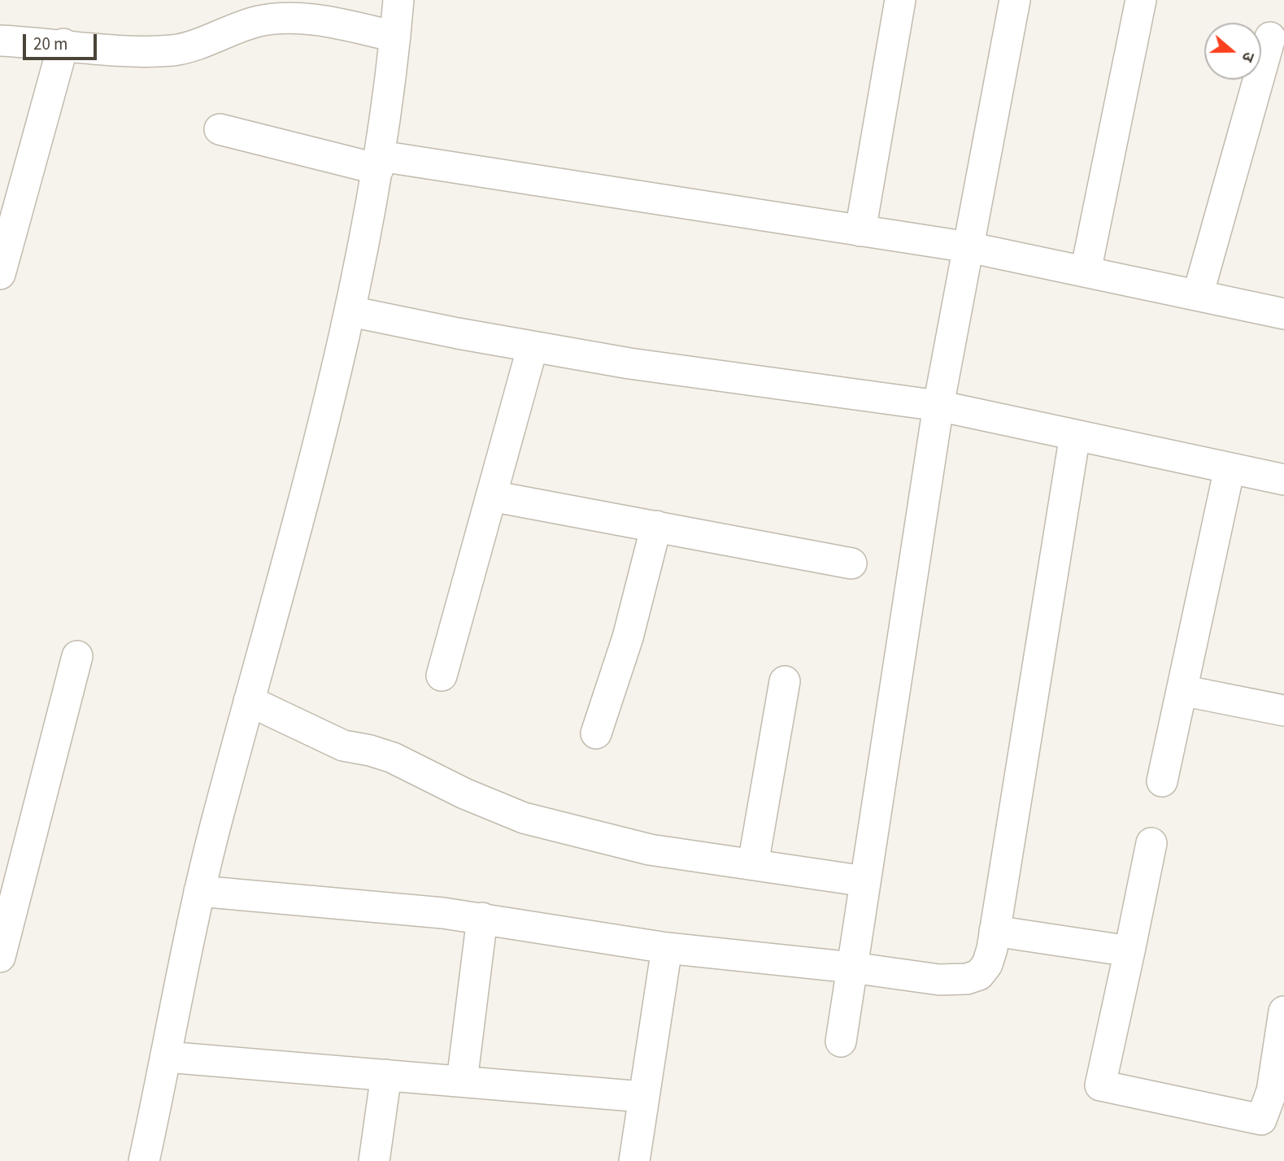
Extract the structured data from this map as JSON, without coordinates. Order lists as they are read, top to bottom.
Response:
{
  "scale_bar": "20 m",
  "north": "right"
}
